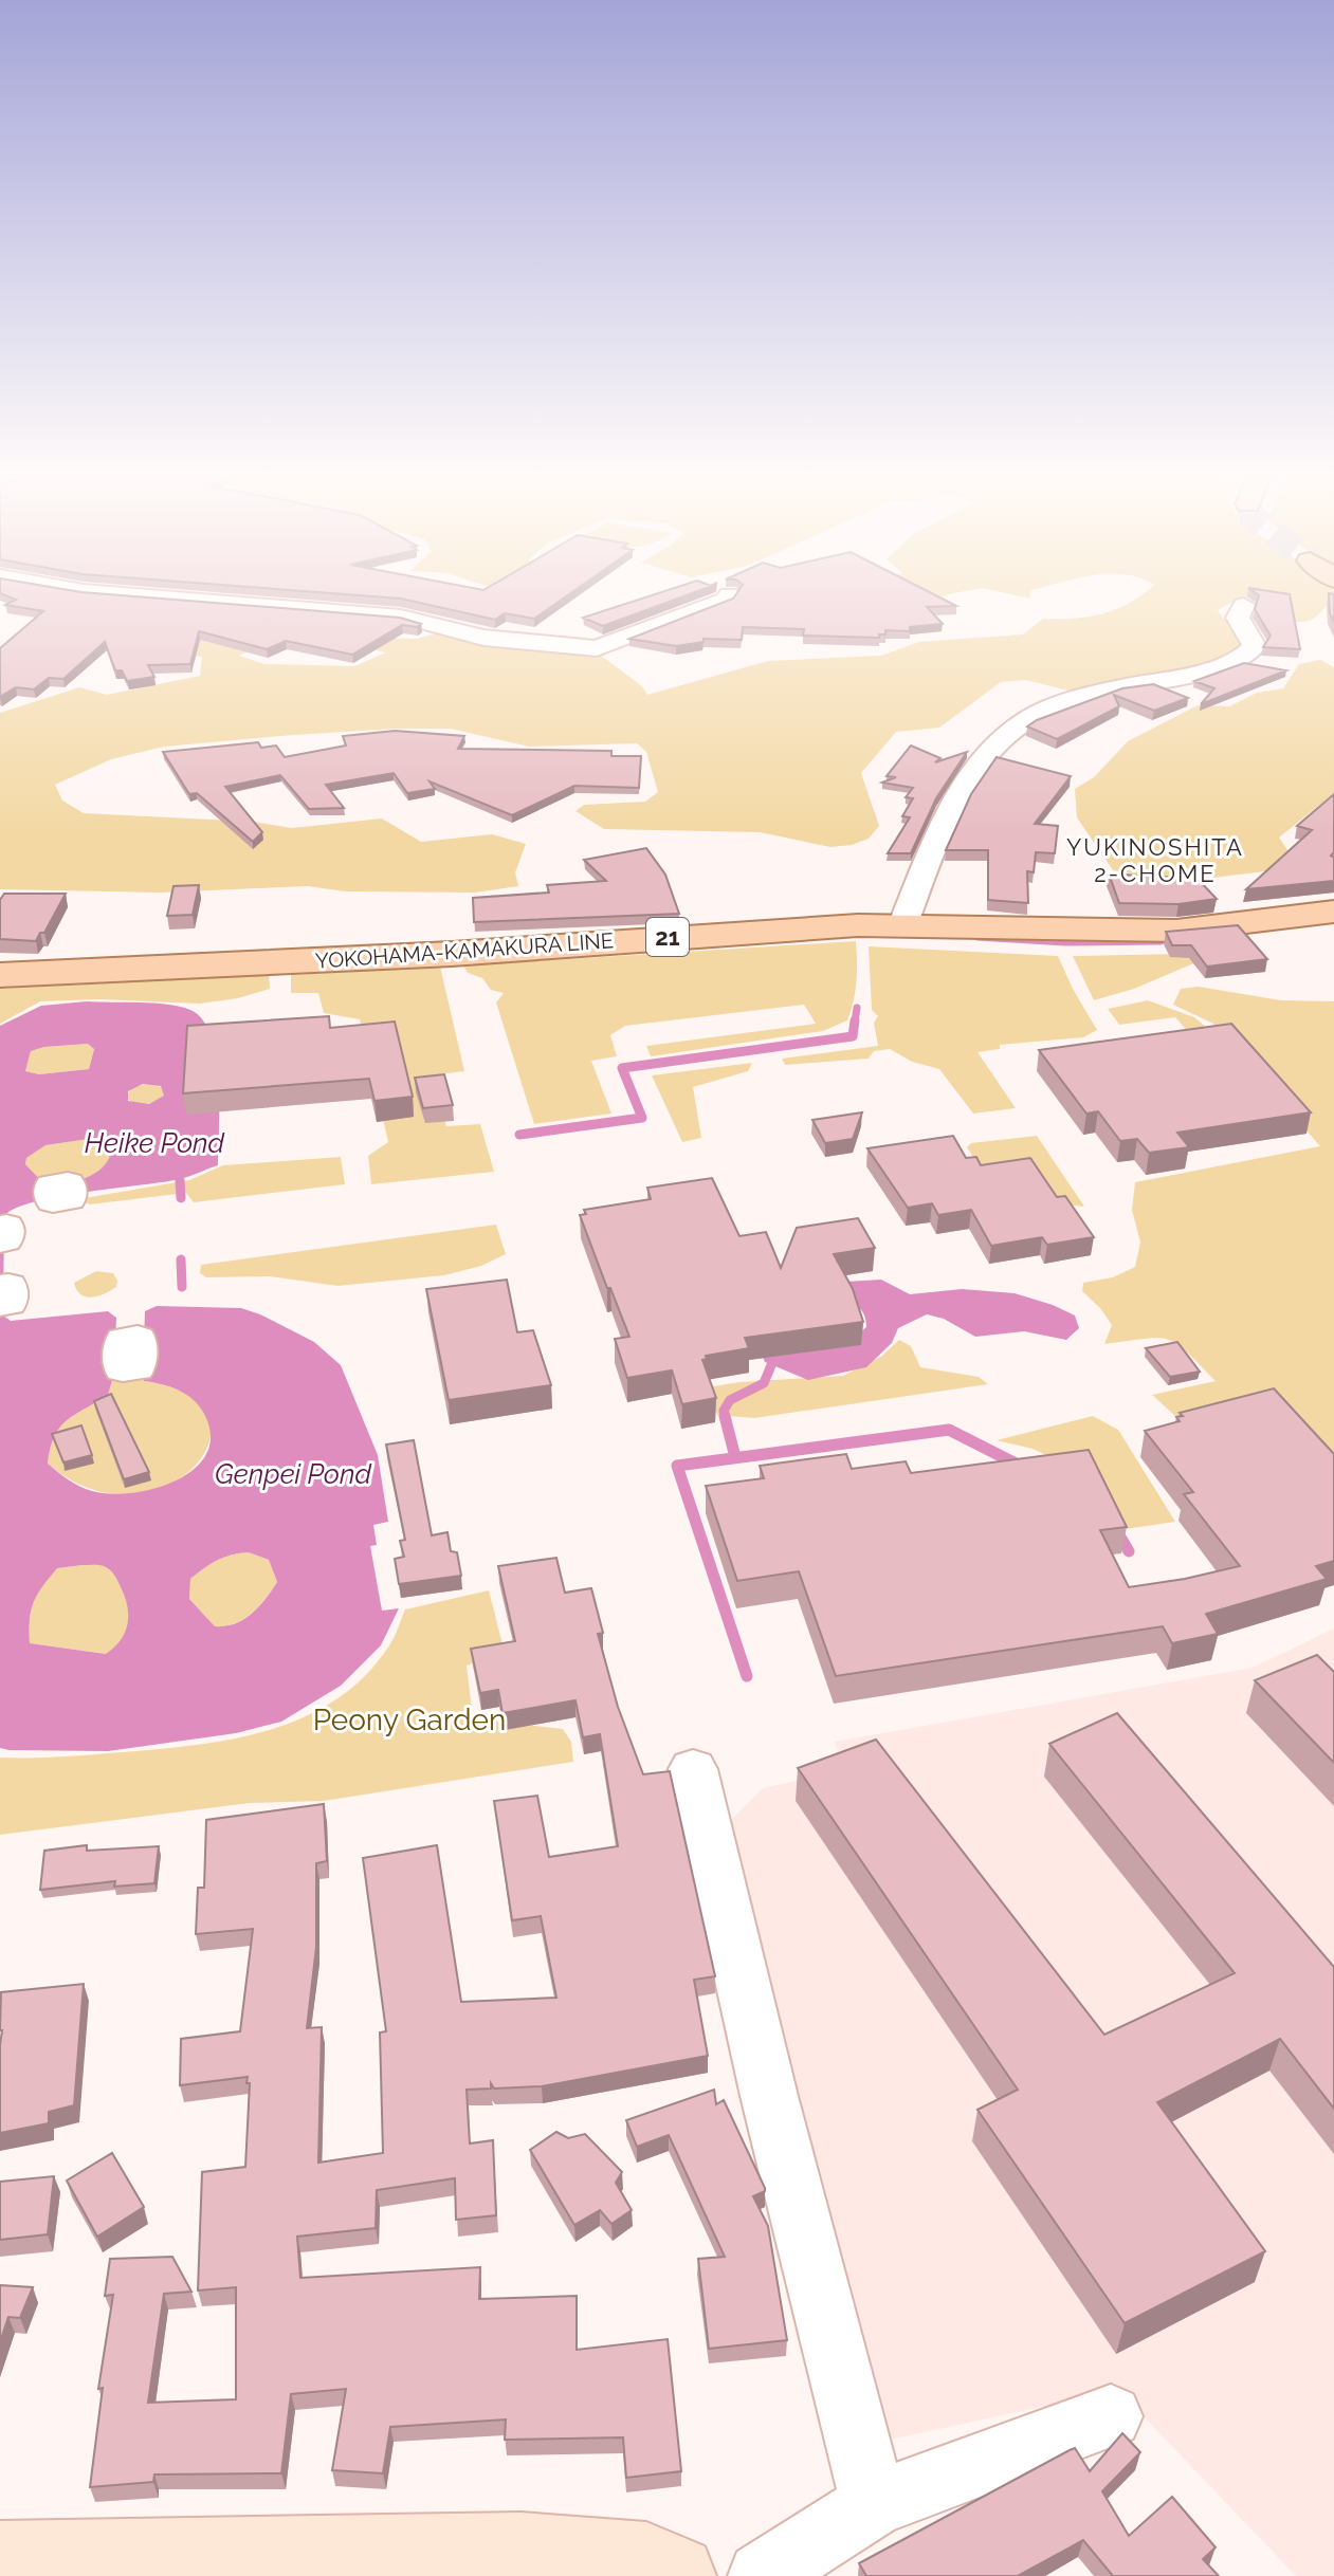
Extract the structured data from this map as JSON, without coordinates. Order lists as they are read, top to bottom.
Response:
{
  "streets": {
    "main road": ["21", "YOKOHAMA-KAMAKURA LINE"]
  },
  "districts": ["YUKINOSHITA 2-CHOME"],
  "water": ["Heike Pond", "Genpei Pond"],
  "parks": ["Peony Garden"]
}
